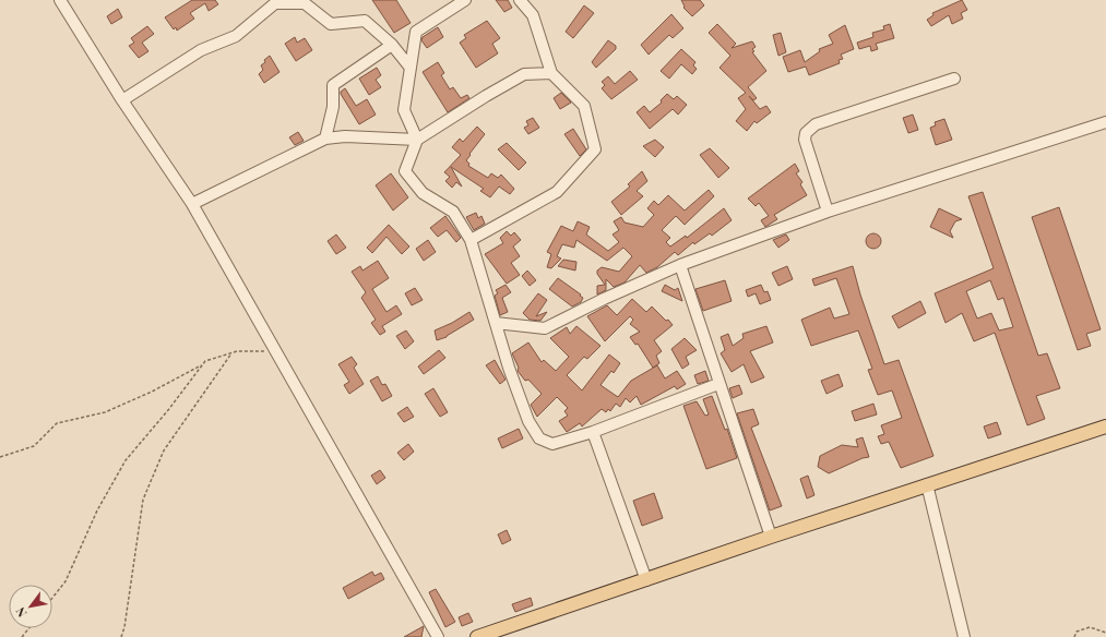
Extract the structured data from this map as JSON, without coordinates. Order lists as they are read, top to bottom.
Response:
{
  "north": "bottom left"
}
